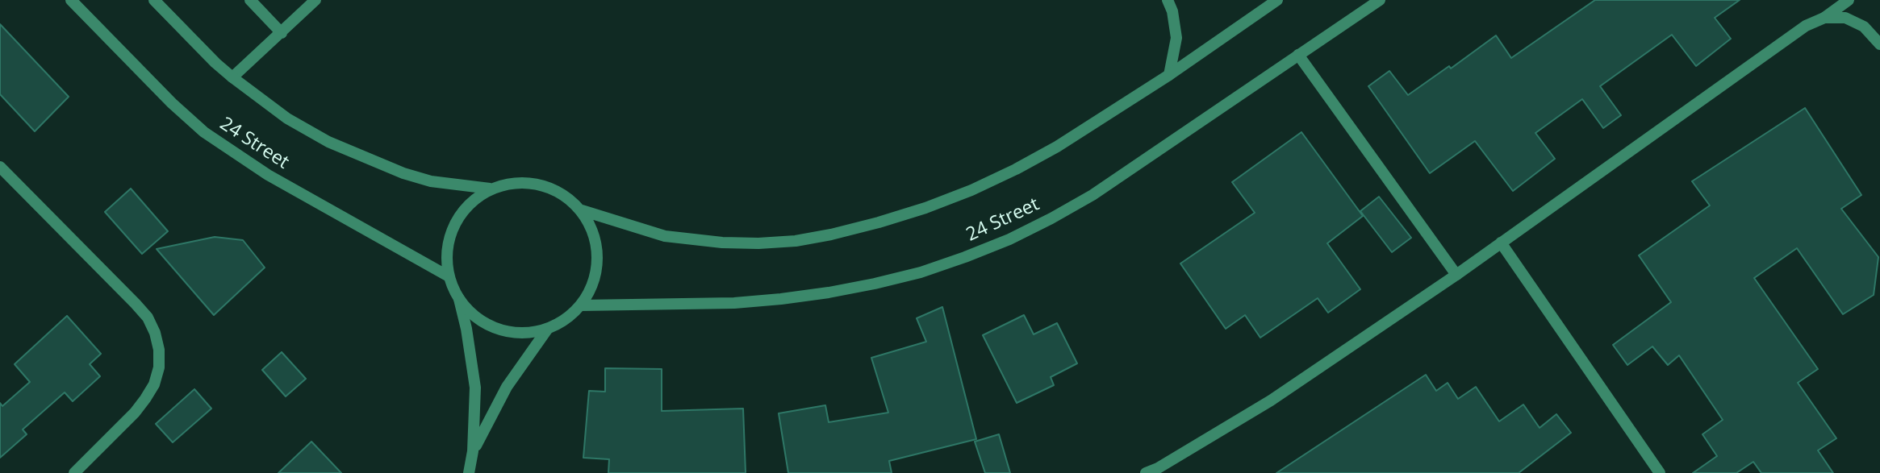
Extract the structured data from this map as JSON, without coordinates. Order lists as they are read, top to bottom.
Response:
{
  "streets": {
    "street": ["24 Street"]
  }
}
